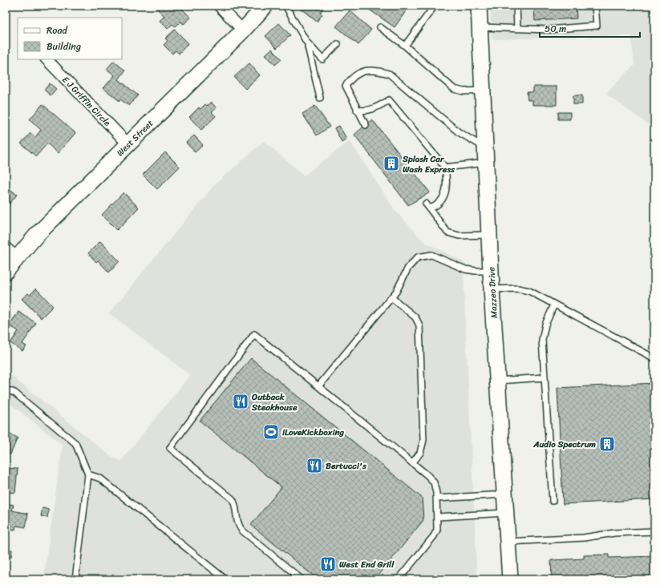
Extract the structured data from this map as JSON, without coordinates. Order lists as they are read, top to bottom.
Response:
{
  "streets": {
    "main road": ["West Street", "Mazzeo Drive"],
    "street": ["E J Griffin Circle"]
  },
  "crossings": [
    ["E J Griffin Circle", "West Street"]
  ],
  "places": {
    "building": ["Splash Car Wash Express", "Audio Spectrum"],
    "restaurant": ["Outback Steakhouse", "Bertucci's", "West End Grill"],
    "sports": ["iLoveKickboxing"]
  },
  "legend": ["Road", "Building"],
  "scale_bar": "50 m"
}
